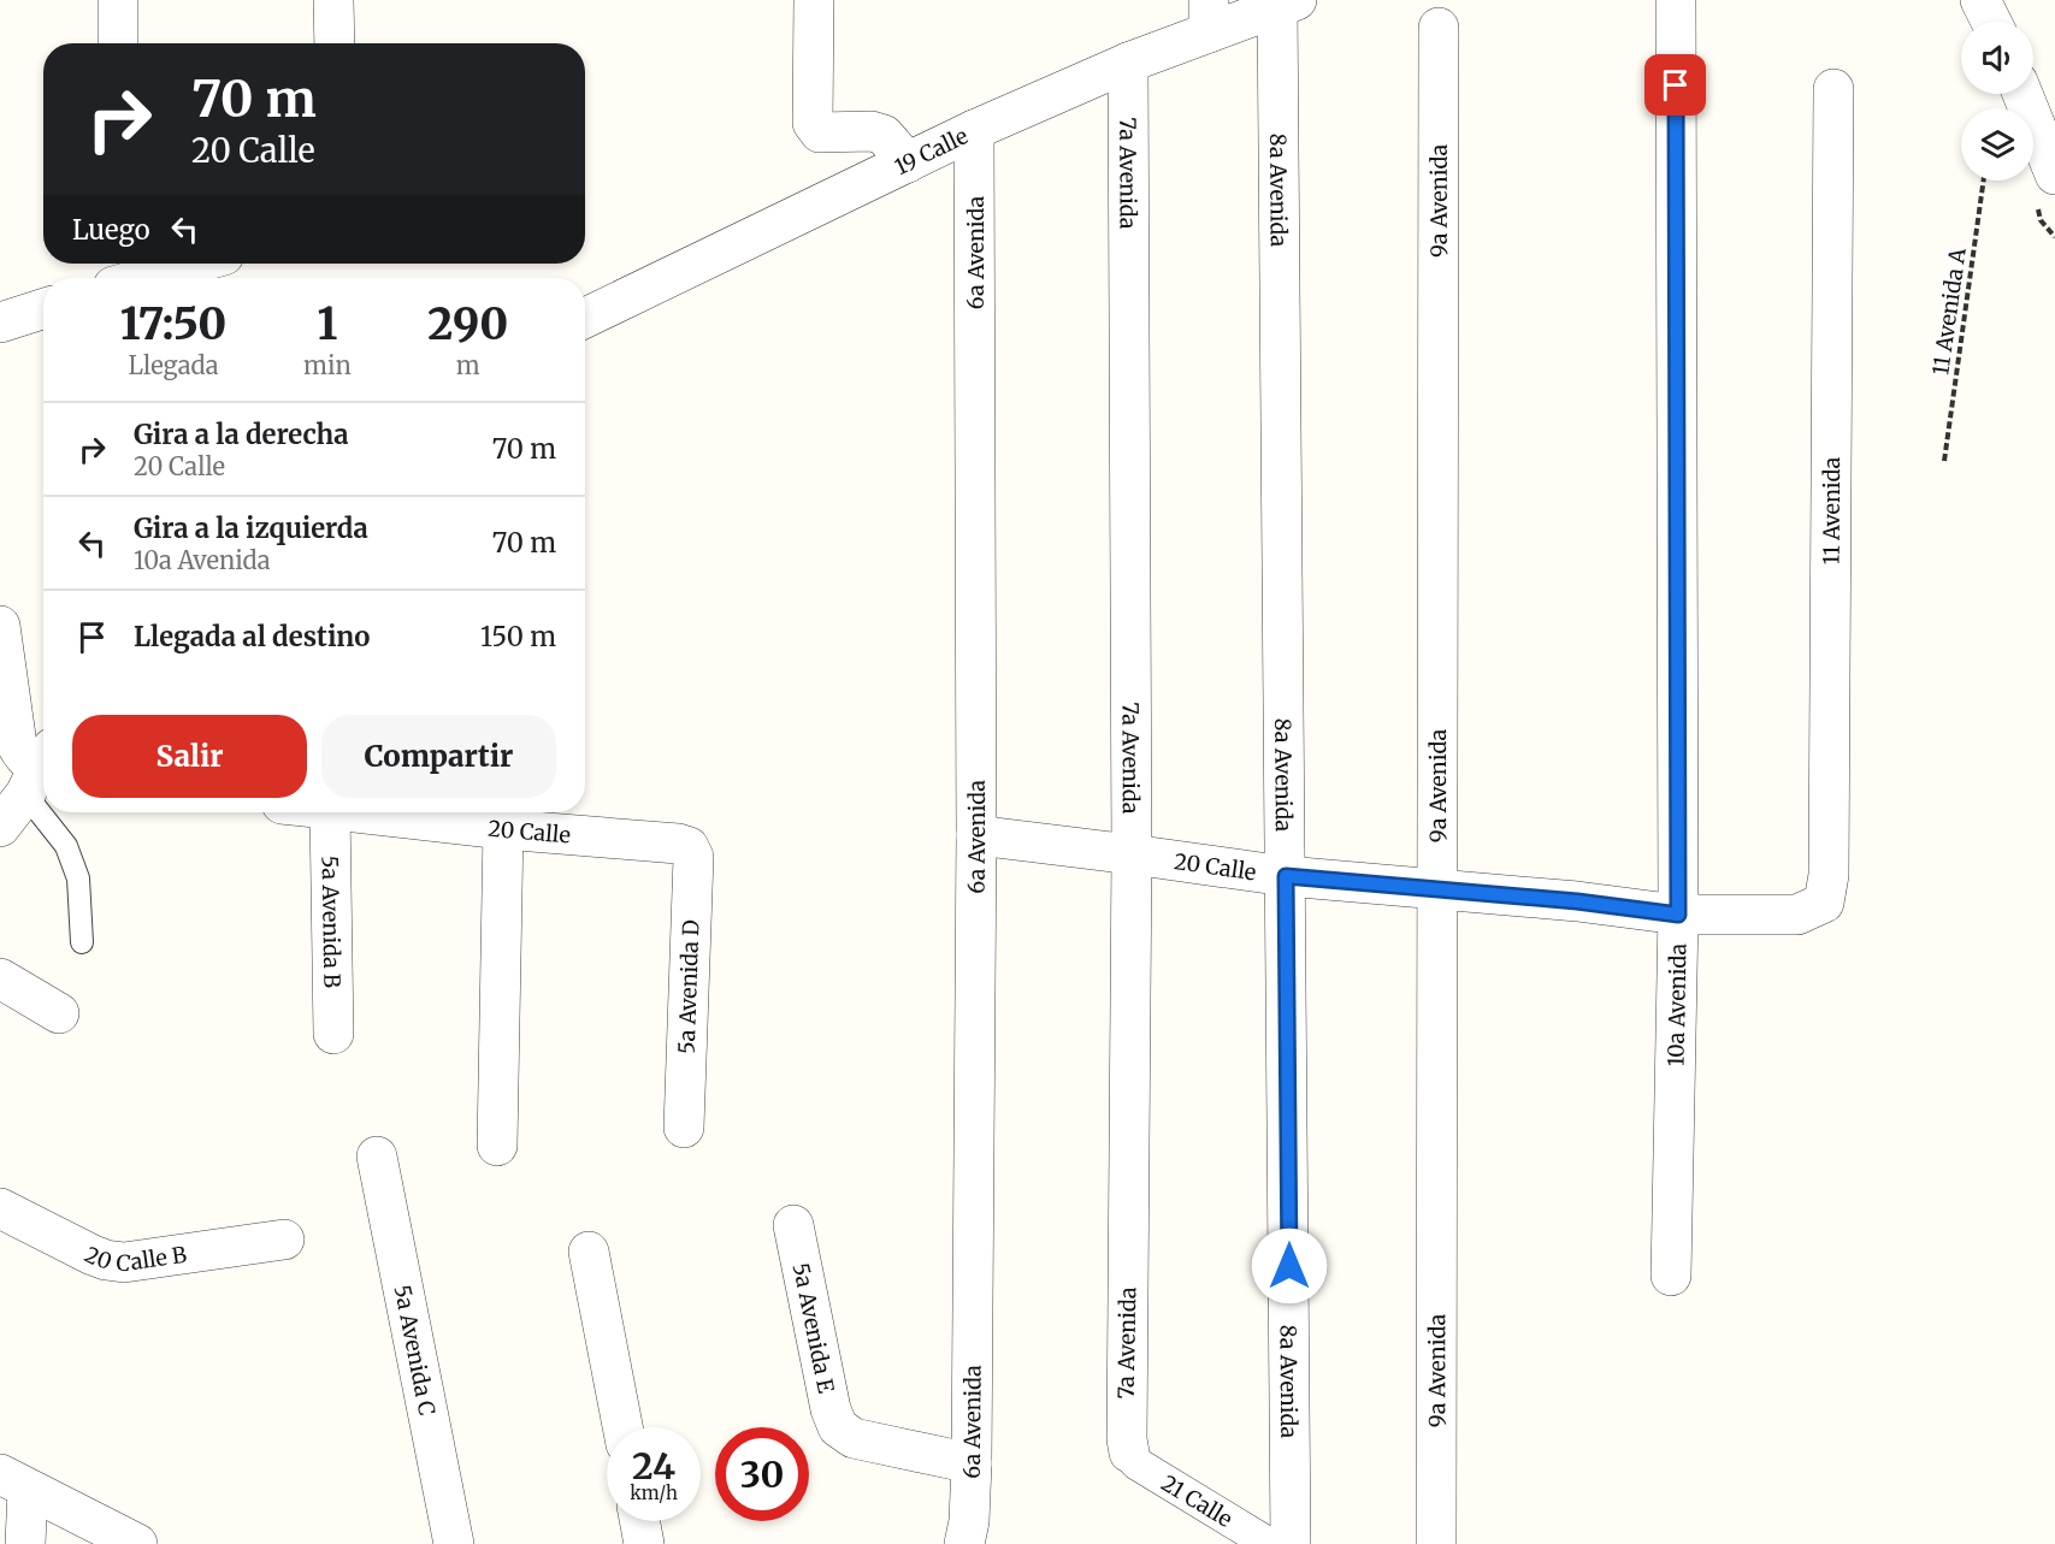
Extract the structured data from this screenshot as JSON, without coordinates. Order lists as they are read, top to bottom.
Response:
{
  "streets": {
    "street": [
      "19 Calle",
      "7a Avenida",
      "8a Avenida",
      "9a Avenida",
      "6a Avenida",
      "11 Avenida",
      "20 Calle",
      "5a Avenida B",
      "5a Avenida D",
      "10a Avenida",
      "20 Calle B",
      "5a Avenida E",
      "5a Avenida C",
      "21 Calle"
    ],
    "path": ["11 Avenida A"]
  },
  "crossings": [
    ["19 Calle", "7a Avenida"],
    ["19 Calle", "8a Avenida"],
    ["19 Calle", "6a Avenida"],
    ["7a Avenida", "20 Calle"],
    ["7a Avenida", "21 Calle"],
    ["8a Avenida", "20 Calle"],
    ["9a Avenida", "20 Calle"],
    ["6a Avenida", "20 Calle"],
    ["6a Avenida", "5a Avenida E"],
    ["11 Avenida", "20 Calle"],
    ["20 Calle", "5a Avenida D"],
    ["20 Calle", "10a Avenida"]
  ],
  "page": {
    "turn": ["70 m", "20 Calle"],
    "then": "Luego",
    "eta": [
      "17:50",
      "Llegada",
      "1",
      "min",
      "290",
      "m"
    ],
    "list": [
      {
        "name": "Gira a la derecha",
        "note": "20 Calle",
        "value": "70 m"
      },
      {
        "name": "Gira a la izquierda",
        "note": "10a Avenida",
        "value": "70 m"
      },
      {
        "name": "Llegada al destino",
        "value": "150 m"
      }
    ],
    "buttons": ["Salir", "Compartir"],
    "speed": "24 km/h",
    "limit": "30"
  }
}
